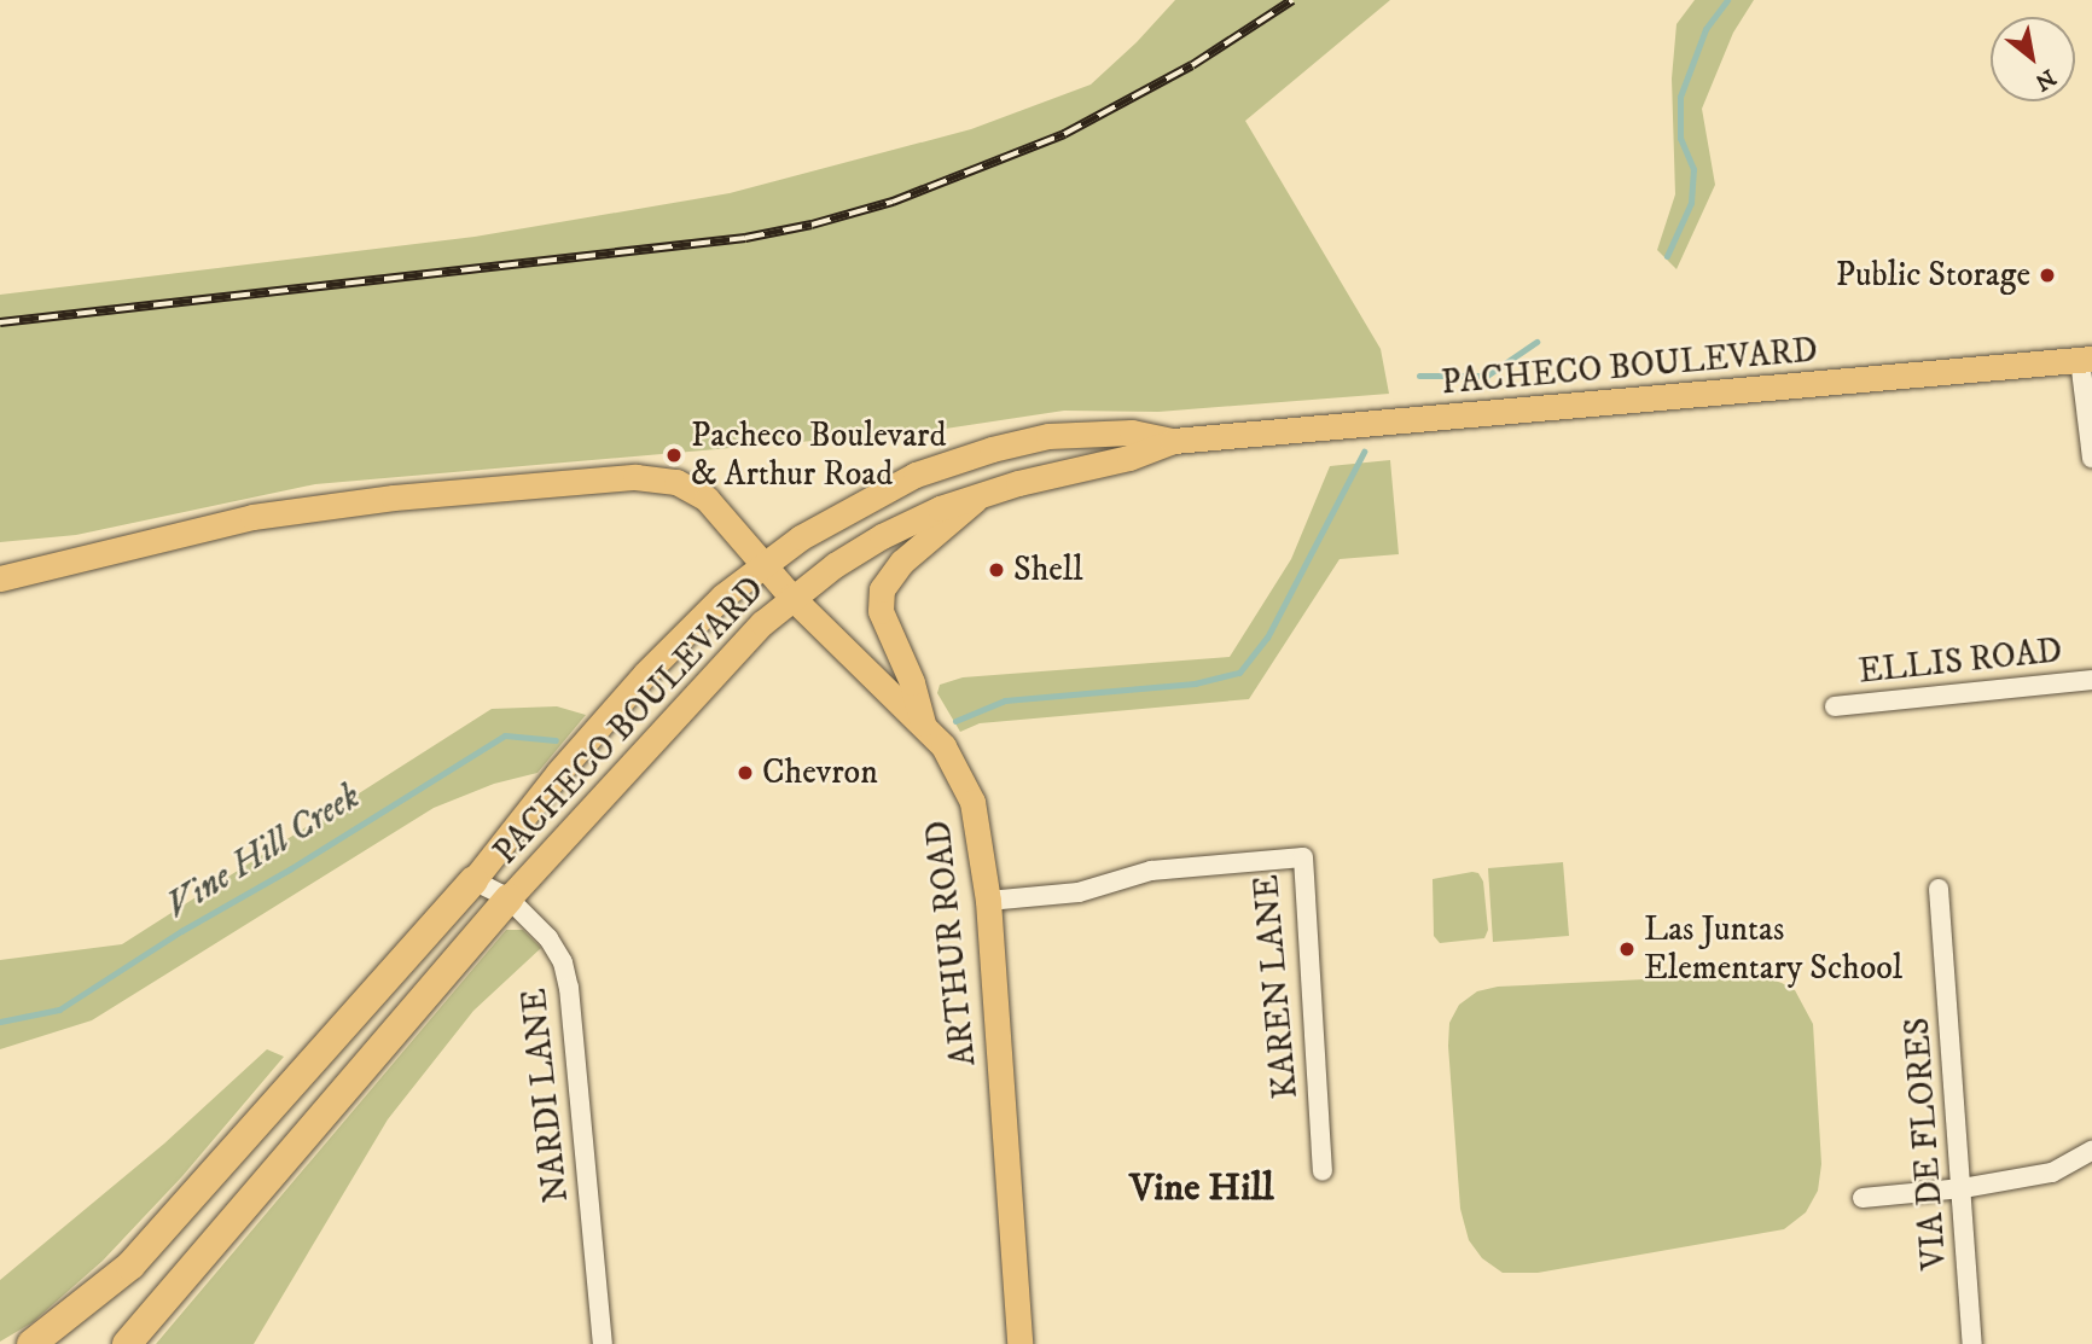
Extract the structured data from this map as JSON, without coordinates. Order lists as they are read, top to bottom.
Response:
{
  "streets": {
    "main road": ["PACHECO BOULEVARD", "ARTHUR ROAD"],
    "street": [
      "ELLIS ROAD",
      "KAREN LANE",
      "NARDI LANE",
      "VIA DE FLORES"
    ]
  },
  "crossings": [
    ["PACHECO BOULEVARD", "ARTHUR ROAD"],
    ["PACHECO BOULEVARD", "NARDI LANE"],
    ["ARTHUR ROAD", "KAREN LANE"]
  ],
  "districts": ["Vine Hill"],
  "water": ["Vine Hill Creek"],
  "places": [
    "Public Storage",
    "Pacheco Boulevard & Arthur Road",
    "Shell",
    "Chevron",
    "Las Juntas Elementary School"
  ],
  "north": "bottom right"
}
